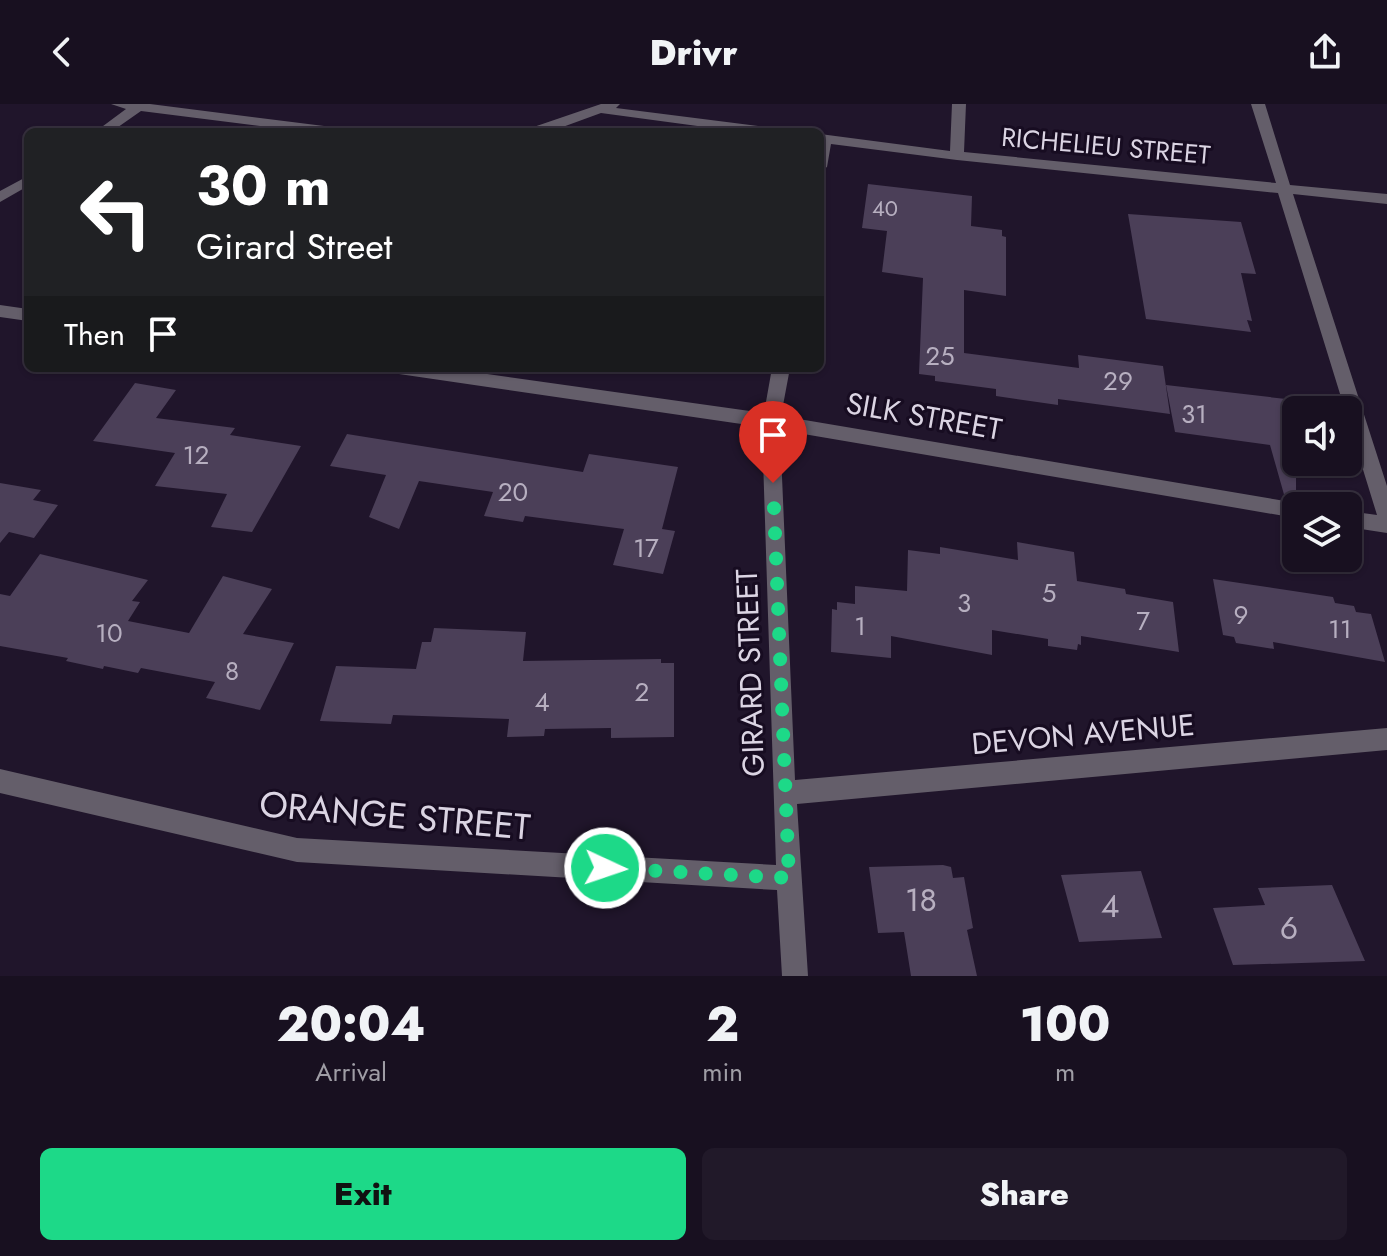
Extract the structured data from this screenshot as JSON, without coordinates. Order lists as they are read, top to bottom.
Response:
{
  "streets": {
    "street": [
      "RICHELIEU STREET",
      "SILK STREET",
      "GIRARD STREET",
      "DEVON AVENUE",
      "ORANGE STREET"
    ]
  },
  "crossings": [
    ["SILK STREET", "GIRARD STREET"],
    ["GIRARD STREET", "DEVON AVENUE"],
    ["GIRARD STREET", "ORANGE STREET"]
  ],
  "house_numbers": [
    "40",
    "25",
    "29",
    "31",
    "12",
    "20",
    "17",
    "5",
    "3",
    "9",
    "7",
    "1",
    "11",
    "10",
    "8",
    "2",
    "4",
    "18",
    "4",
    "6"
  ],
  "page": {
    "header": "Drivr",
    "turn": ["30 m", "Girard Street"],
    "then": "Then",
    "eta": [
      "20:04",
      "Arrival",
      "2",
      "min",
      "100",
      "m"
    ],
    "buttons": ["Exit", "Share"]
  }
}
